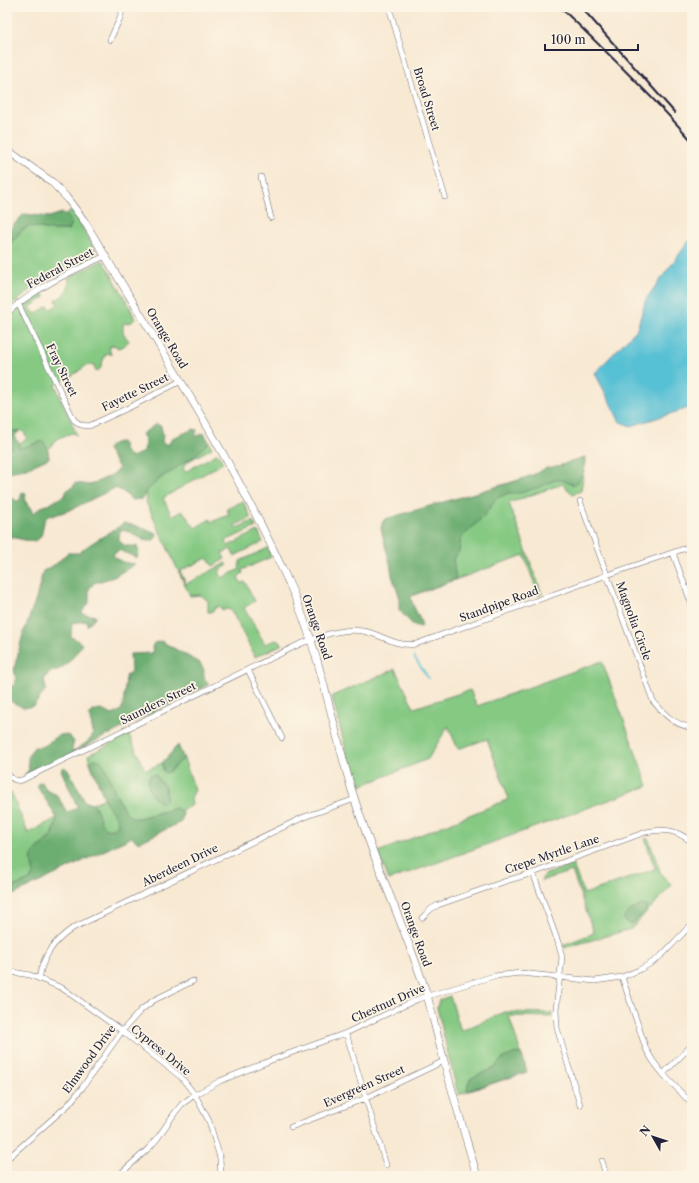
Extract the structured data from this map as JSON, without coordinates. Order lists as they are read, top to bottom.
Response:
{
  "streets": {
    "main road": ["Orange Road"],
    "street": [
      "Broad Street",
      "Federal Street",
      "Fray Street",
      "Fayette Street",
      "Standpipe Road",
      "Magnolia Circle",
      "Saunders Street",
      "Crepe Myrtle Lane",
      "Aberdeen Drive",
      "Chestnut Drive",
      "Cypress Drive",
      "Elmwood Drive",
      "Evergreen Street"
    ]
  },
  "crossings": [
    ["Federal Street", "Orange Road"],
    ["Federal Street", "Fray Street"],
    ["Orange Road", "Fayette Street"],
    ["Orange Road", "Standpipe Road"],
    ["Orange Road", "Saunders Street"],
    ["Orange Road", "Aberdeen Drive"],
    ["Orange Road", "Chestnut Drive"],
    ["Orange Road", "Evergreen Street"],
    ["Fray Street", "Fayette Street"],
    ["Standpipe Road", "Magnolia Circle"],
    ["Standpipe Road", "Saunders Street"],
    ["Aberdeen Drive", "Cypress Drive"],
    ["Chestnut Drive", "Cypress Drive"],
    ["Cypress Drive", "Elmwood Drive"]
  ],
  "scale_bar": "100 m",
  "north": "top left"
}
